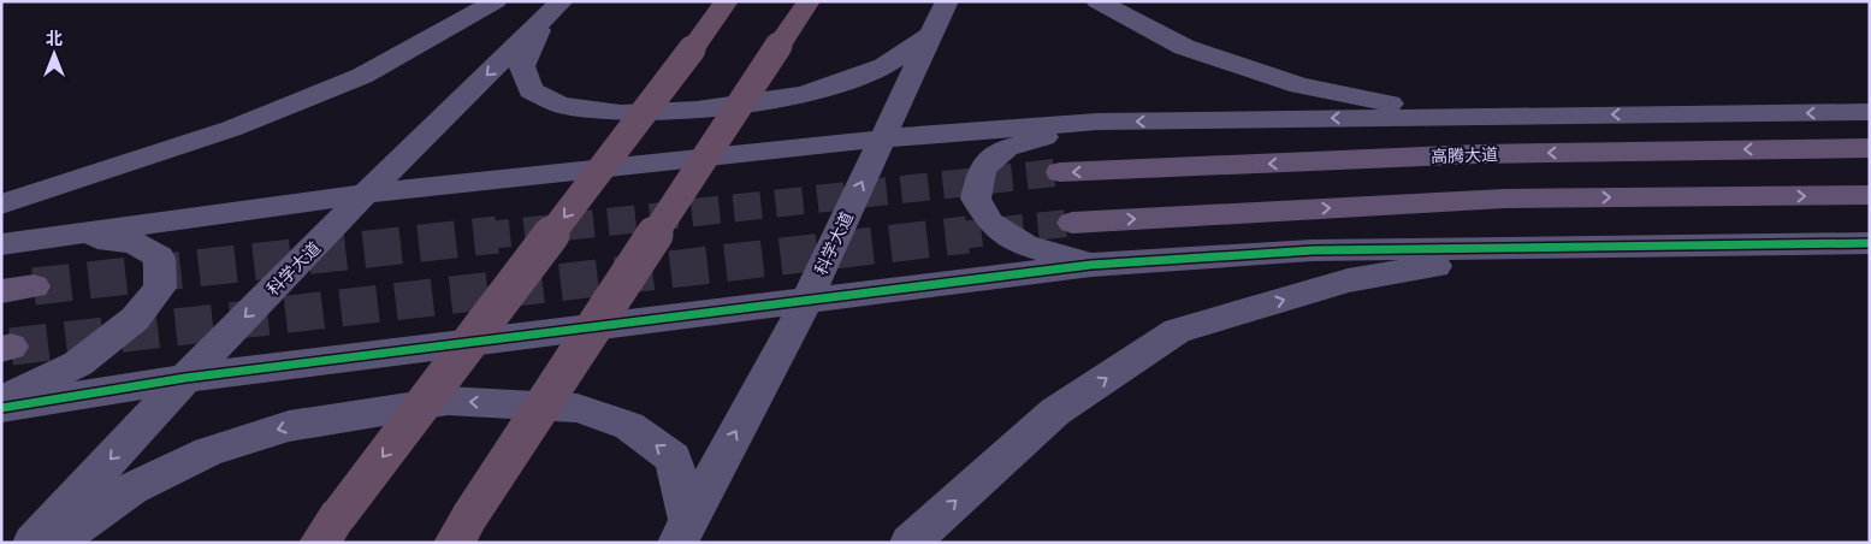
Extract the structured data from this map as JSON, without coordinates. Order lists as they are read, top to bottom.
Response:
{
  "streets": {
    "main road": ["高腾大道", "科学大道"]
  },
  "north": "top"
}
